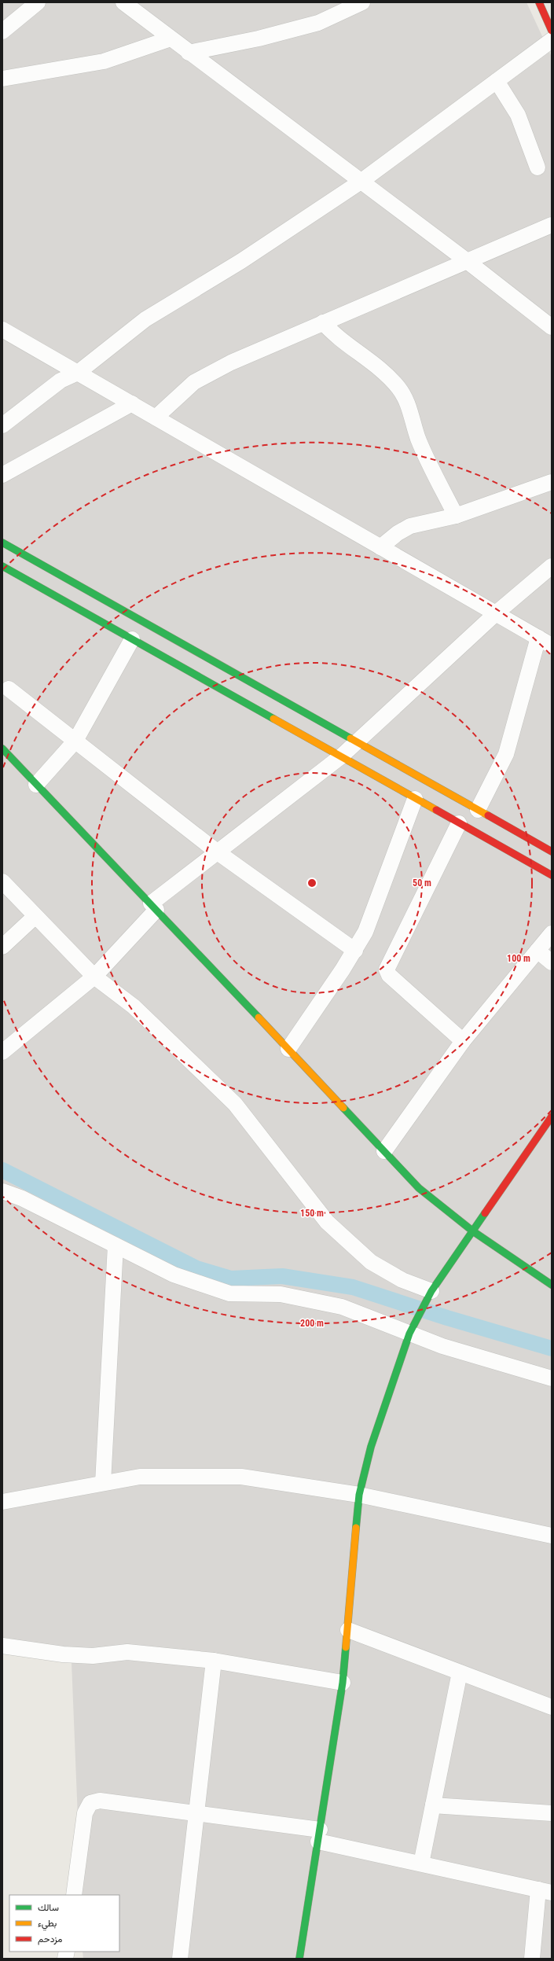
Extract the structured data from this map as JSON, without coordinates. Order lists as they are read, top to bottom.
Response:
{
  "legend": ["سالك", "بطيء", "مزدحم"],
  "rings": [
    "50 m",
    "100 m",
    "150 m",
    "200 m"
  ]
}
